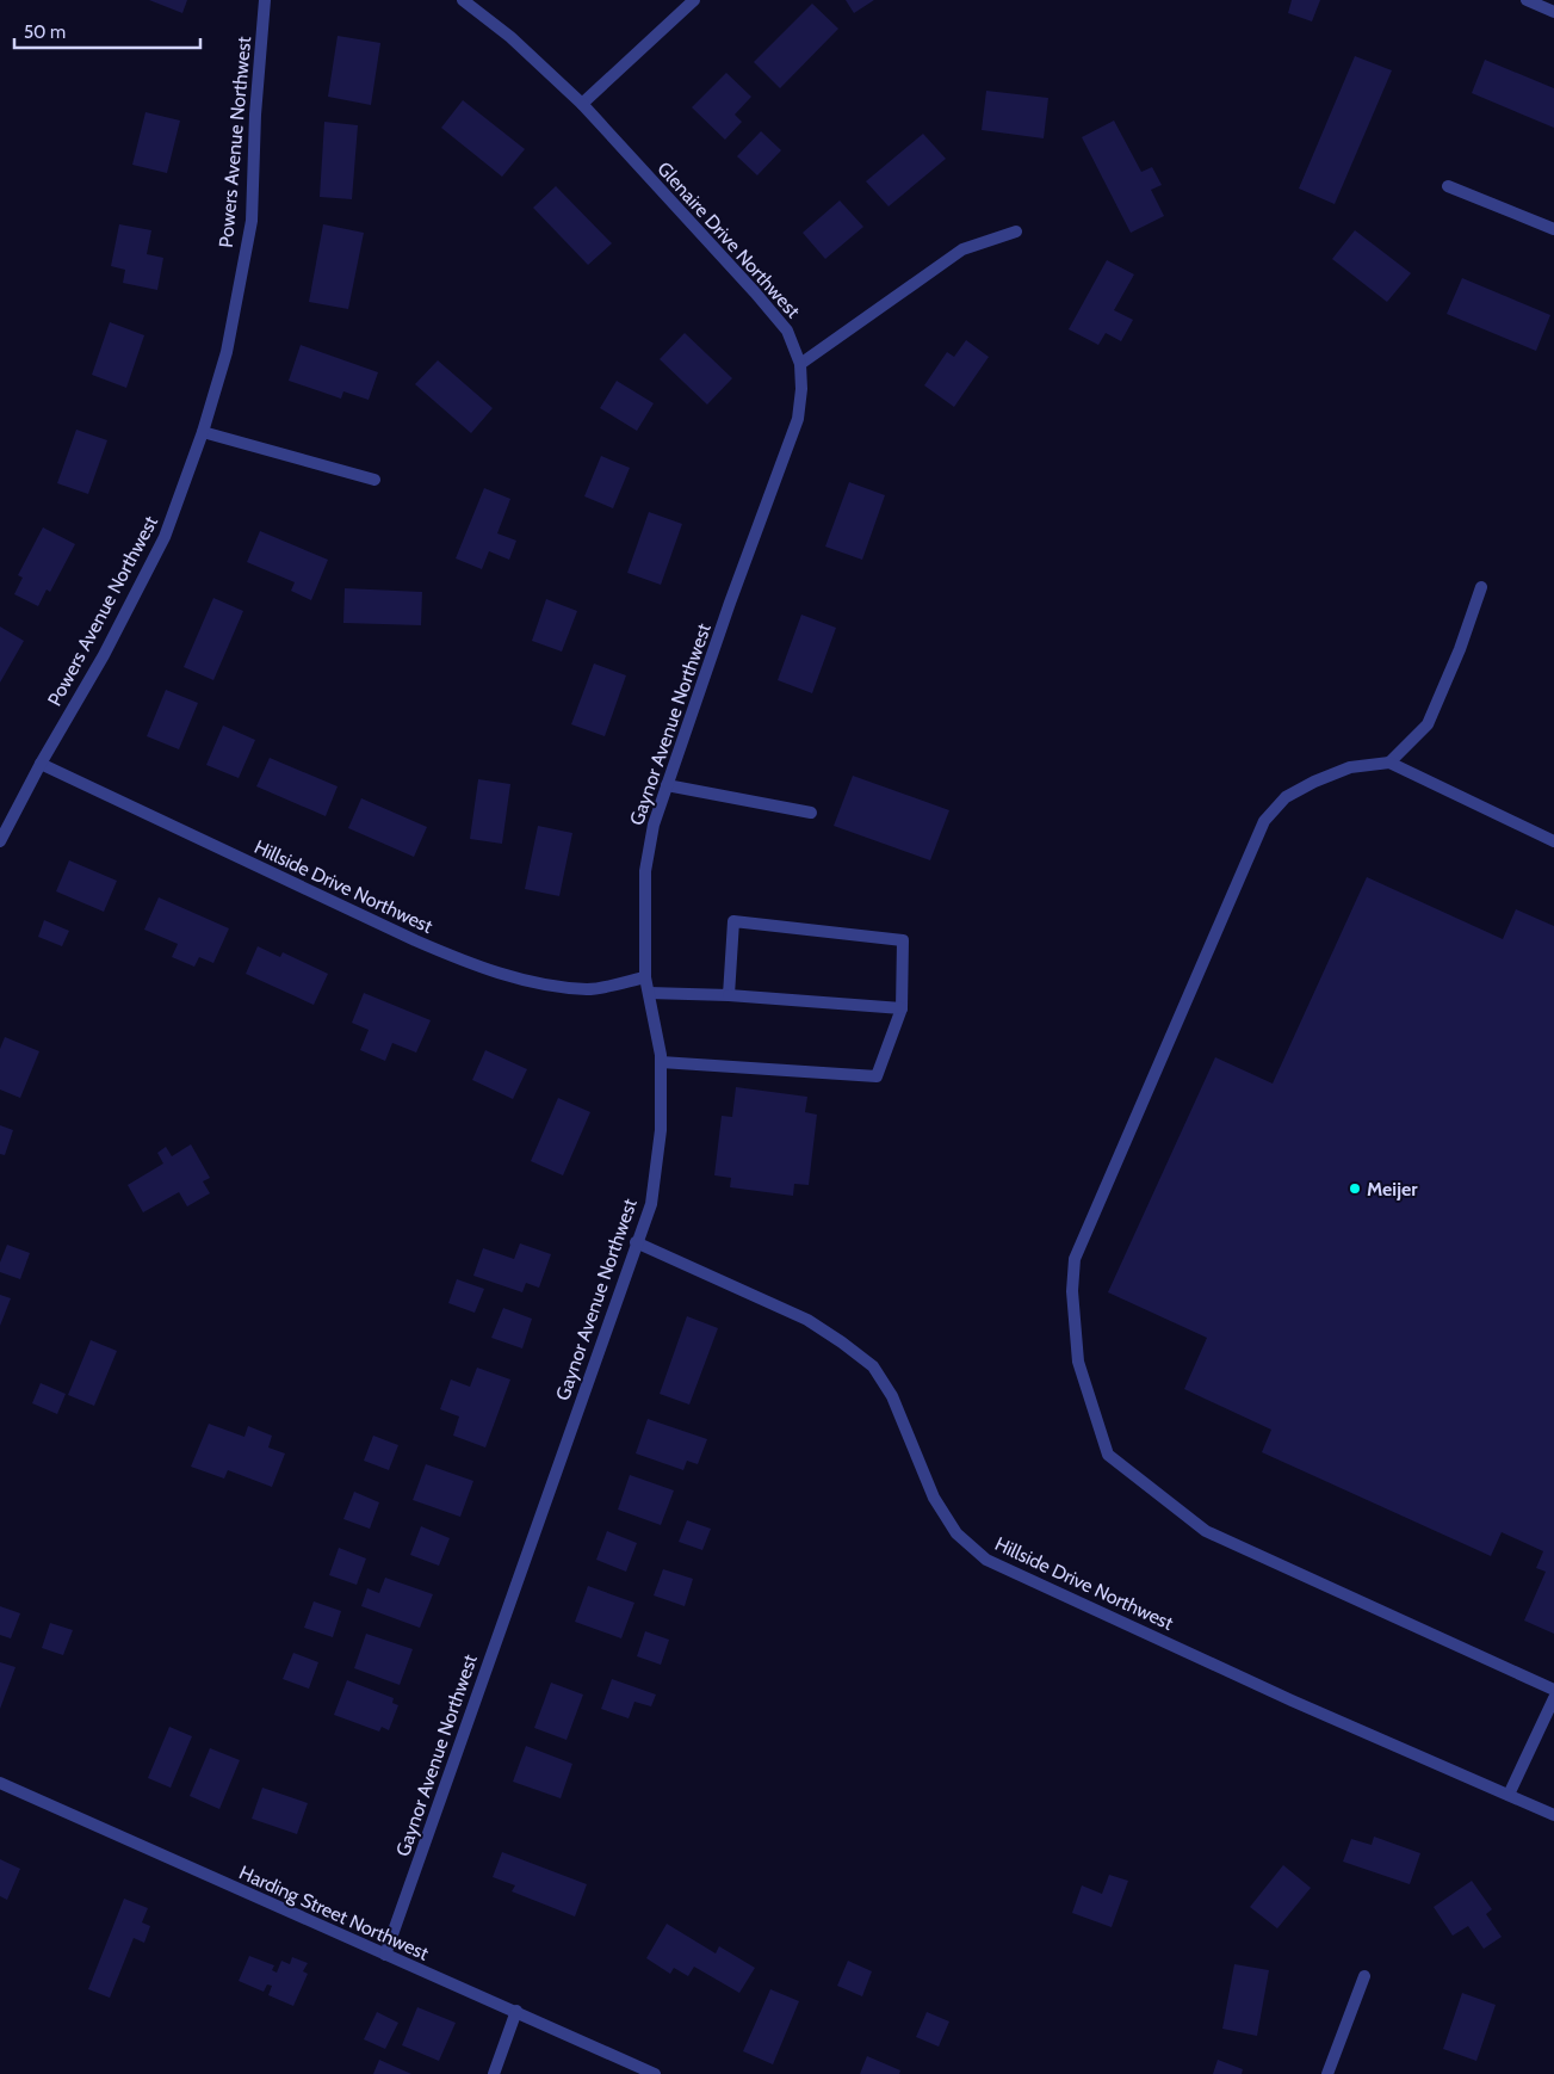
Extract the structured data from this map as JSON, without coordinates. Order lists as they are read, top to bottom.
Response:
{
  "streets": {
    "street": [
      "Powers Avenue Northwest",
      "Glenaire Drive Northwest",
      "Gaynor Avenue Northwest",
      "Hillside Drive Northwest",
      "Harding Street Northwest"
    ]
  },
  "crossings": [
    ["Powers Avenue Northwest", "Hillside Drive Northwest"],
    ["Glenaire Drive Northwest", "Gaynor Avenue Northwest"],
    ["Gaynor Avenue Northwest", "Hillside Drive Northwest"],
    ["Gaynor Avenue Northwest", "Harding Street Northwest"]
  ],
  "places": ["Meijer"],
  "scale_bar": "50 m"
}
